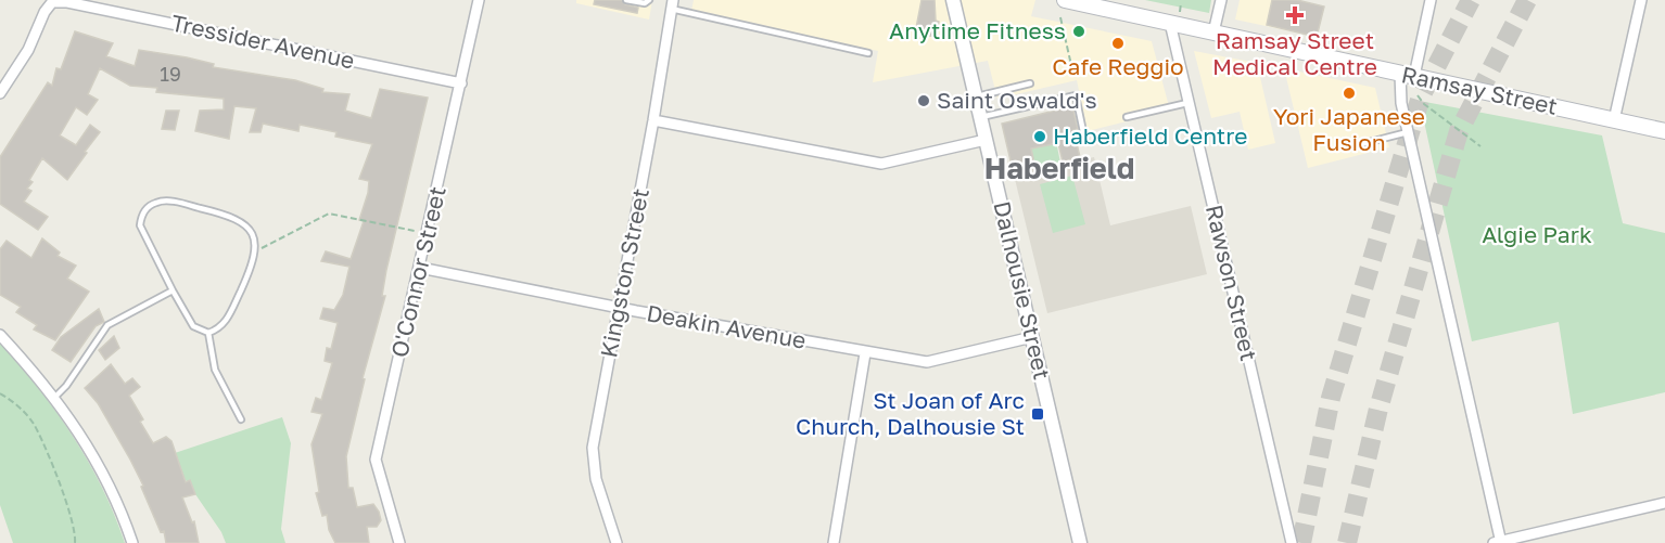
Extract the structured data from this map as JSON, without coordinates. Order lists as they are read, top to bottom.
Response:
{
  "streets": {
    "main road": ["Ramsay Street"],
    "street": [
      "Tressider Avenue",
      "O'Connor Street",
      "Kingston Street",
      "Rawson Street",
      "Dalhousie Street",
      "Deakin Avenue"
    ]
  },
  "crossings": [
    ["Tressider Avenue", "O'Connor Street"],
    ["Ramsay Street", "Rawson Street"],
    ["O'Connor Street", "Deakin Avenue"],
    ["Kingston Street", "Deakin Avenue"],
    ["Dalhousie Street", "Deakin Avenue"]
  ],
  "districts": ["Haberfield"],
  "parks": ["Algie Park"],
  "places": {
    "health": ["Ramsay Street Medical Centre"],
    "other": [
      "Anytime Fitness",
      "Cafe Reggio",
      "Yori Japanese Fusion",
      "Saint Oswald's",
      "Haberfield Centre"
    ],
    "transit": ["St Joan of Arc Church, Dalhousie St"]
  },
  "house_numbers": ["19"]
}
